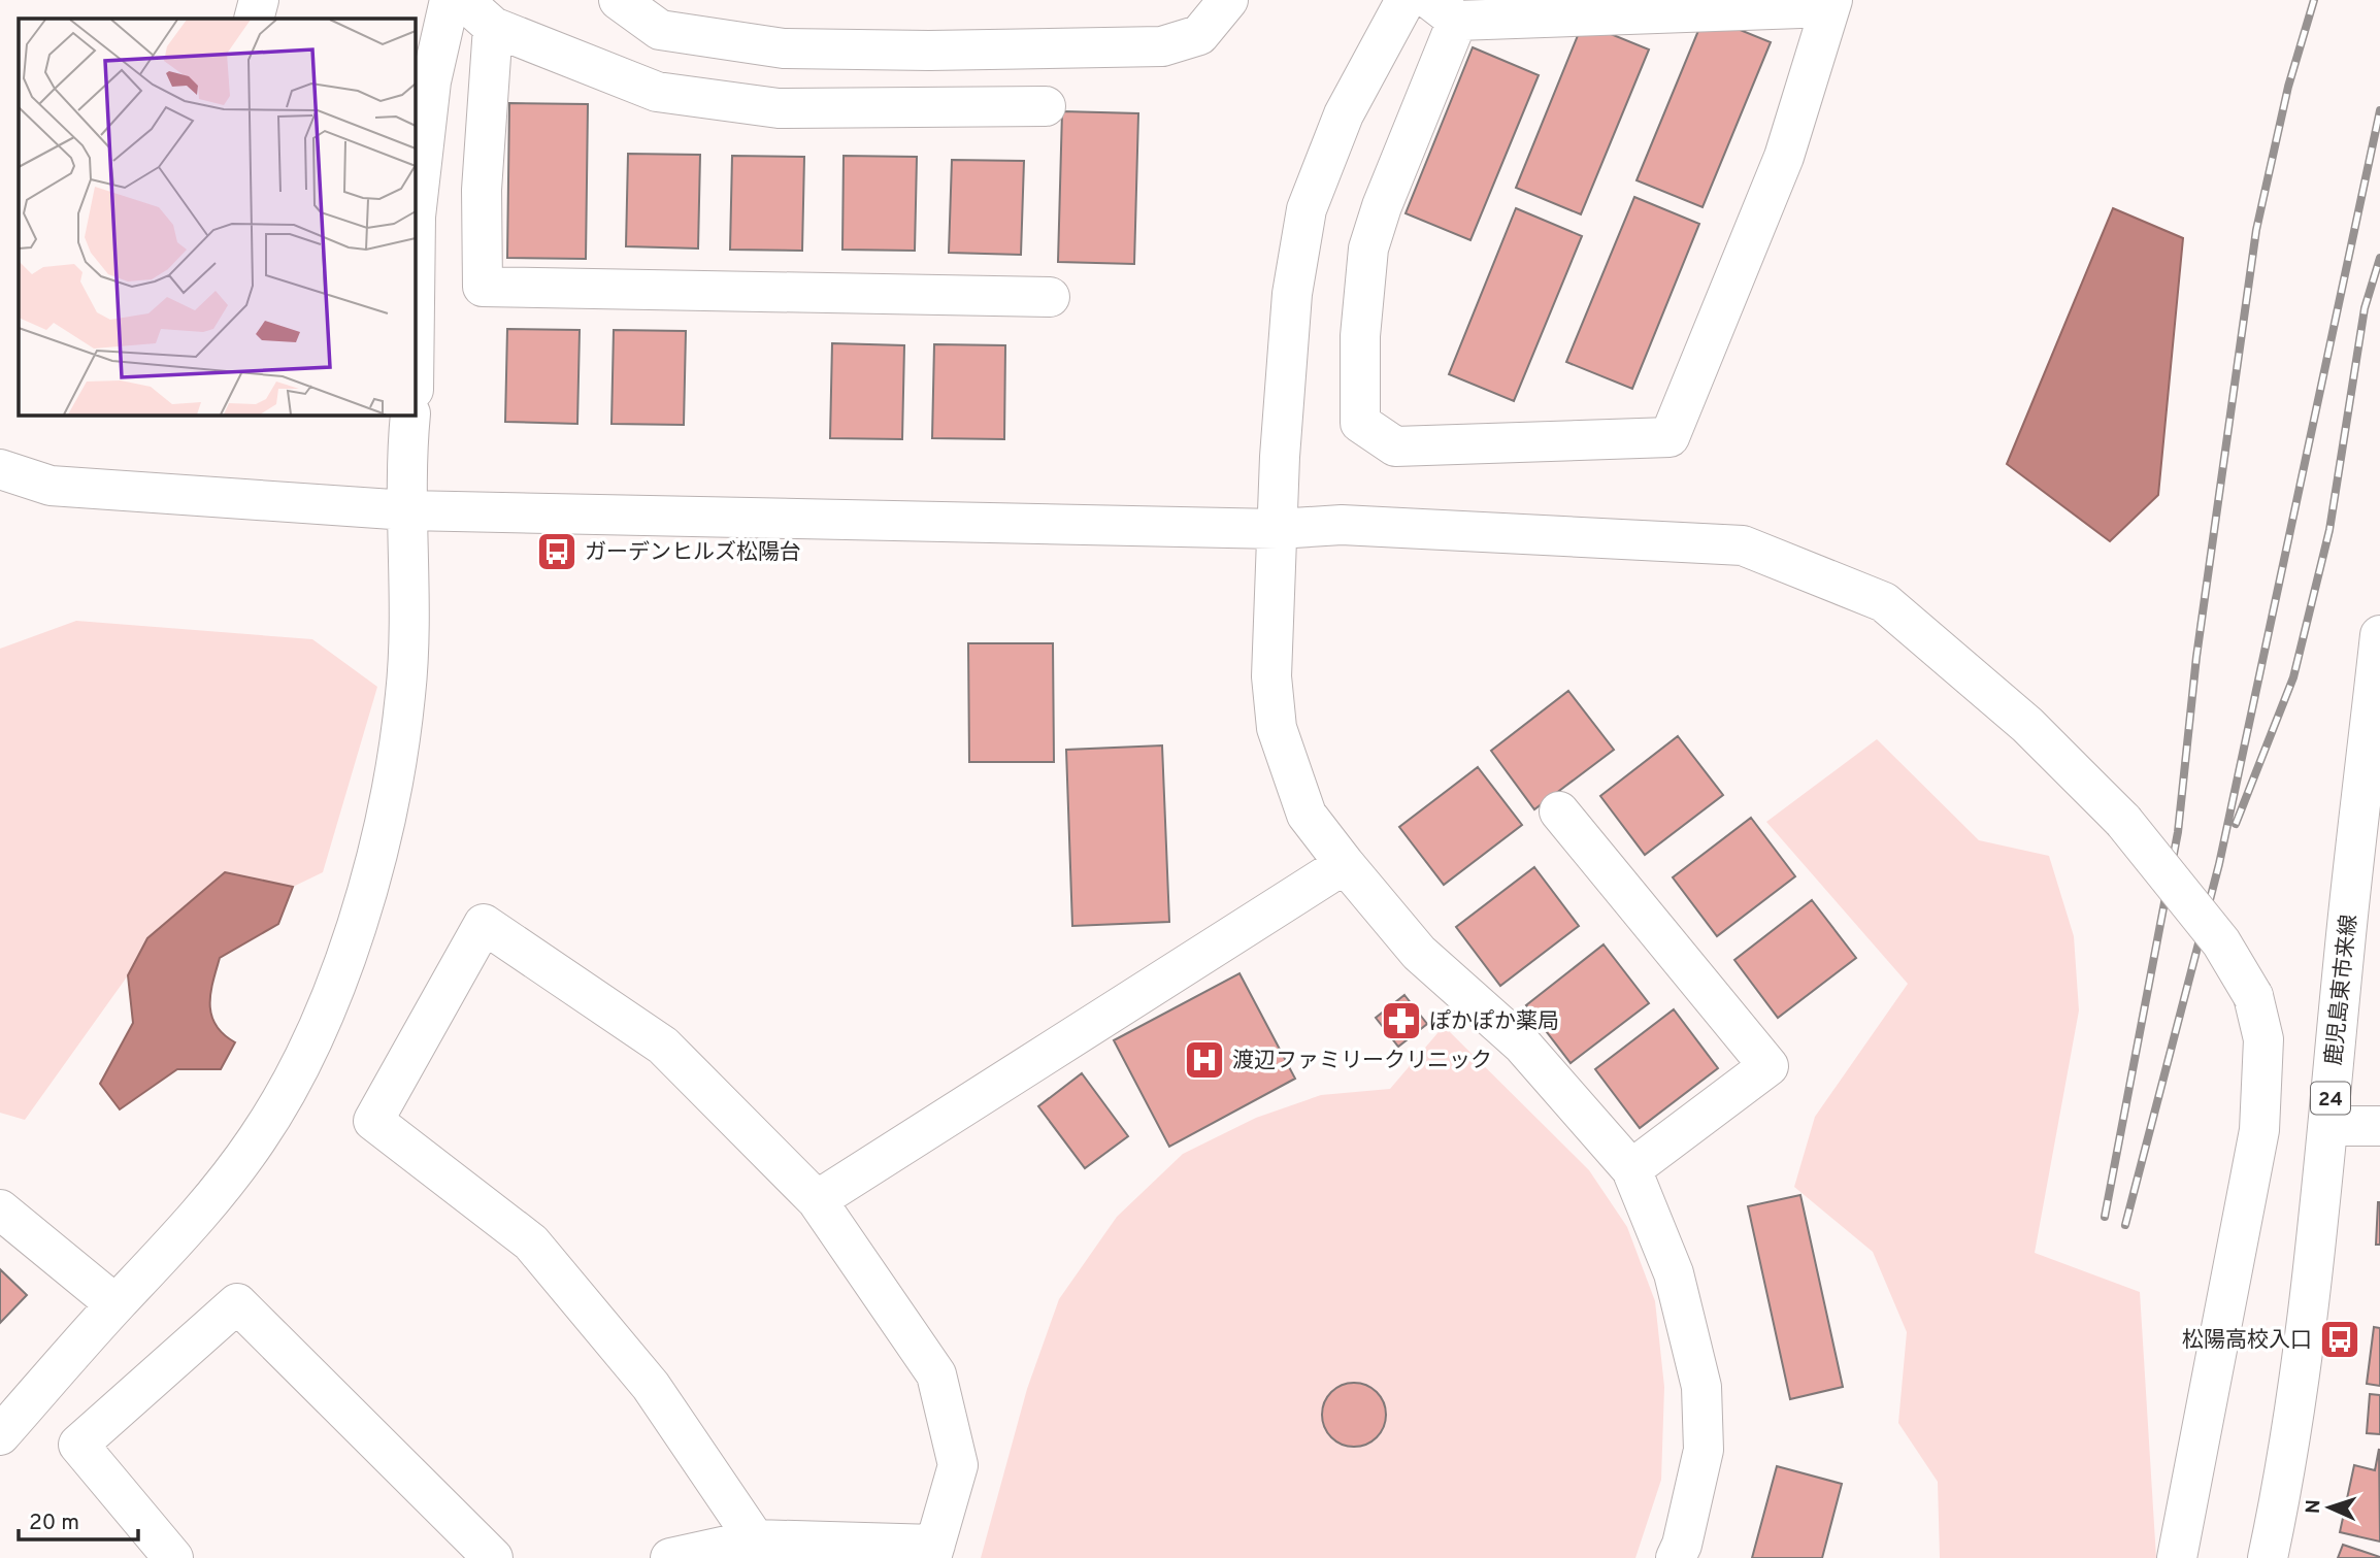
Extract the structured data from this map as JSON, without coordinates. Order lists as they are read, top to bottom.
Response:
{
  "streets": {
    "street": ["鹿児島東市来線", "24"]
  },
  "places": {
    "bus stop": ["ガーデンヒルズ松陽台", "松陽高校入口"],
    "pharmacy": ["ぽかぽか薬局"],
    "hospital": ["渡辺ファミリークリニック"]
  },
  "scale_bar": "20 m",
  "north": "left"
}
